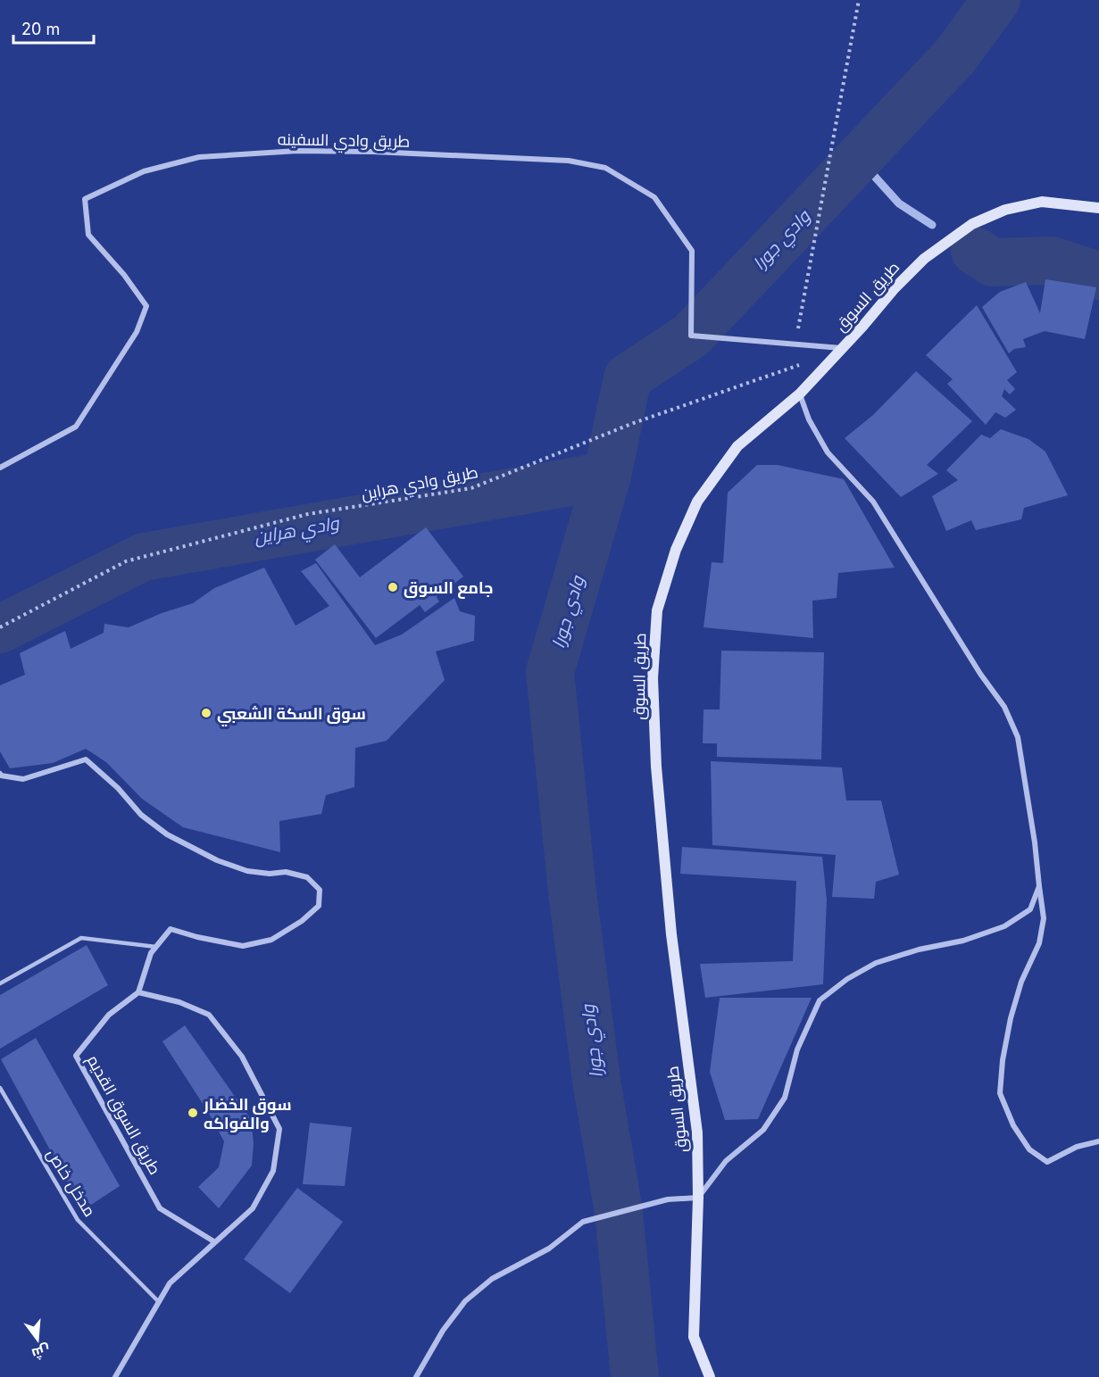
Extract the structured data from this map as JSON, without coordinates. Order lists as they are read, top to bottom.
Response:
{
  "streets": {
    "street": ["طريق وادي السفينه", "طريق السوق", "طريق السوق القديم"],
    "lane": ["مدخل خاص"],
    "path": ["طريق وادي هراين"]
  },
  "crossings": [
    ["طريق وادي السفينه", "طريق السوق"]
  ],
  "water": ["وادي جورا", "وادي هراين"],
  "places": ["جامع السوق", "سوق السكة الشعبي", "سوق الخضار والفواكه"],
  "scale_bar": "20 m",
  "north": "bottom"
}
